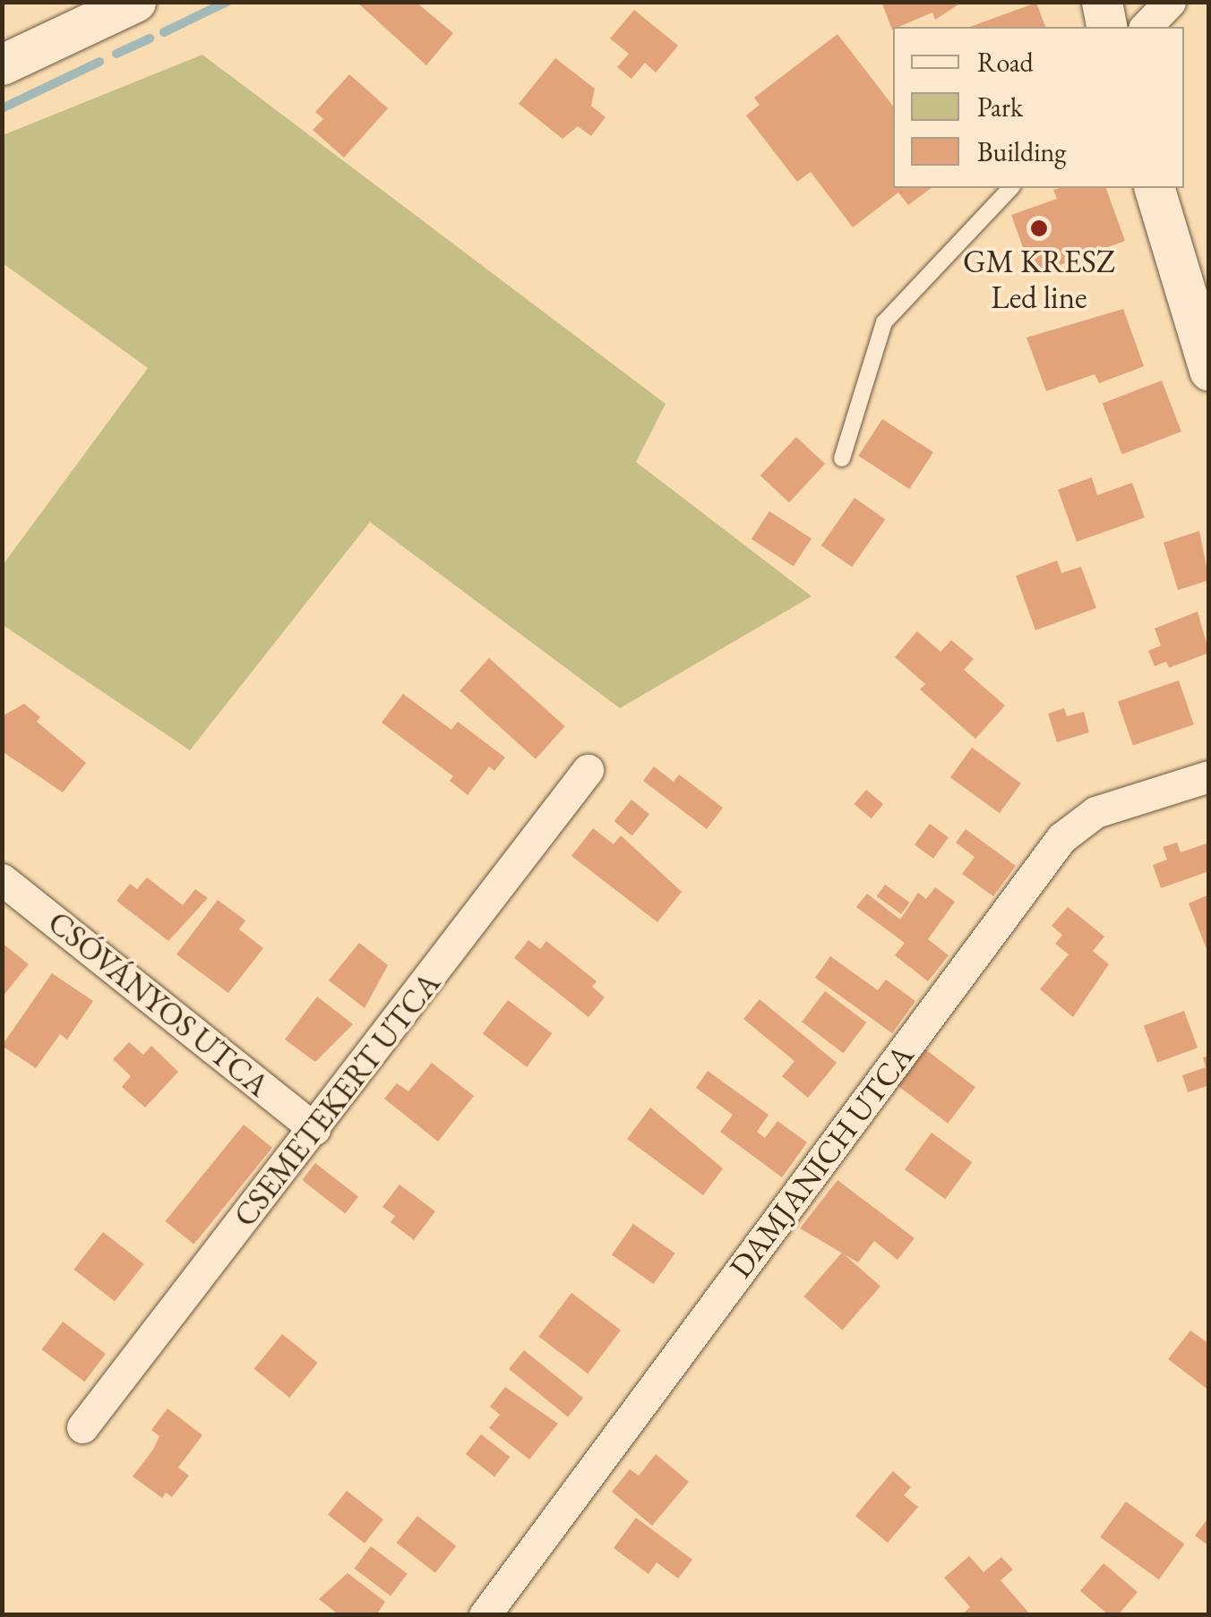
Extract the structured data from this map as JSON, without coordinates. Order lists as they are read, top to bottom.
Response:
{
  "streets": {
    "street": ["CSÓVÁNYOS UTCA", "CSEMETEKERT UTCA", "DAMJANICH UTCA"]
  },
  "crossings": [
    ["CSÓVÁNYOS UTCA", "CSEMETEKERT UTCA"]
  ],
  "places": ["GM KRESZ Led line"],
  "legend": ["Road", "Park", "Building"]
}
